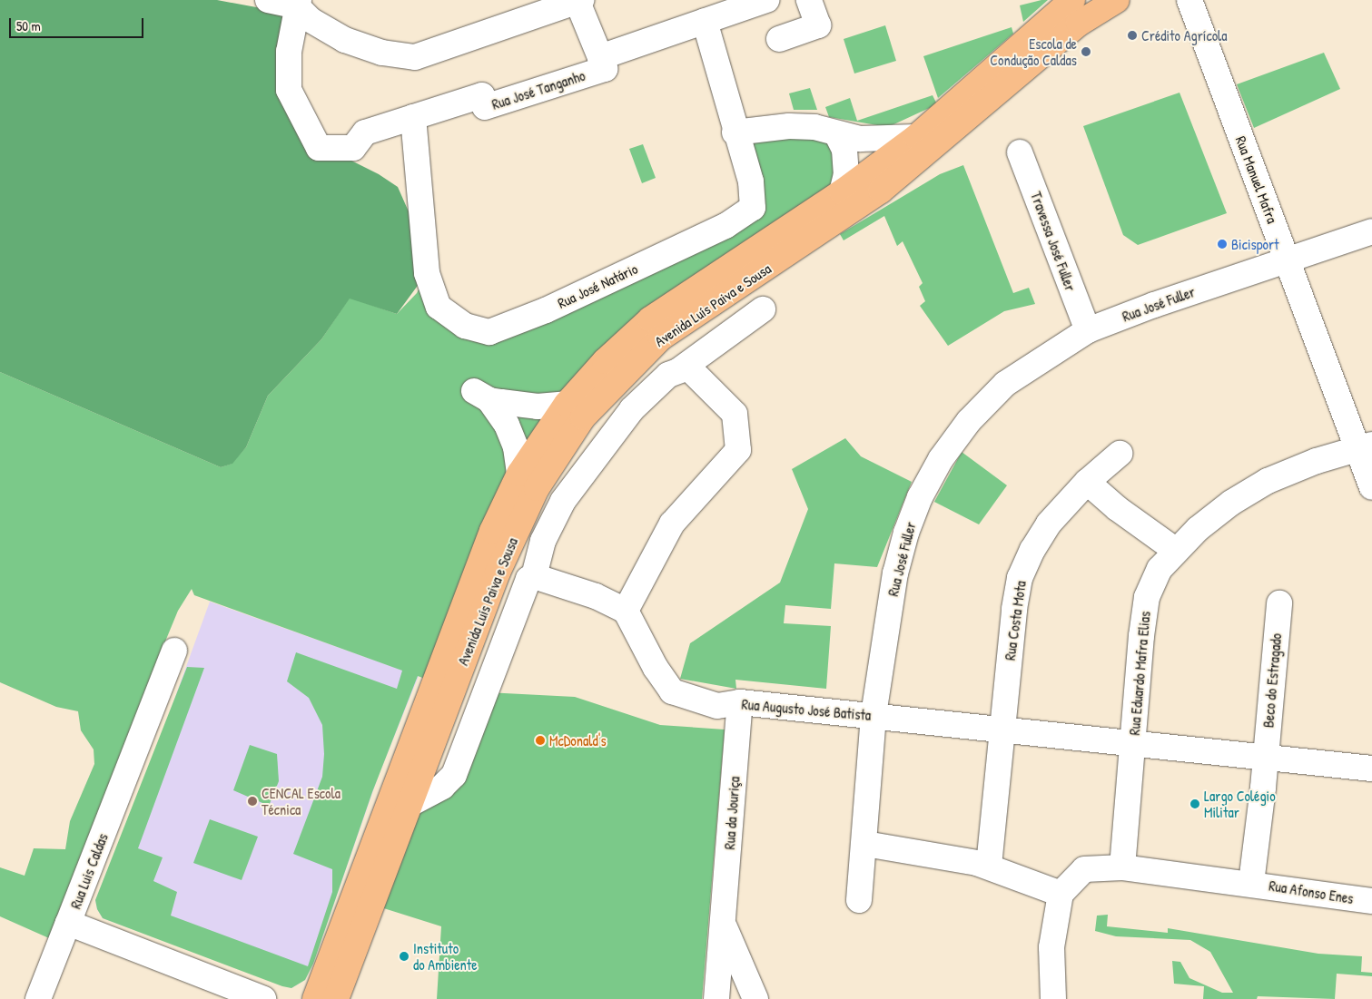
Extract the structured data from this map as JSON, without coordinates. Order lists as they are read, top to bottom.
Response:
{
  "streets": {
    "main road": ["Avenida Luís Paiva e Sousa"],
    "street": [
      "Rua José Tanganho",
      "Rua Manuel Mafra",
      "Travessa José Fuller",
      "Rua José Natário",
      "Rua José Fuller",
      "Rua Costa Mota",
      "Rua Eduardo Mafra Elias",
      "Beco do Estragado",
      "Rua Augusto José Batista",
      "Rua da Jouriça",
      "Rua Luis Caldas",
      "Rua Afonso Enes"
    ]
  },
  "crossings": [
    ["Rua José Tanganho", "Rua José Natário"],
    ["Rua Manuel Mafra", "Rua José Fuller"],
    ["Rua Manuel Mafra", "Rua Eduardo Mafra Elias"],
    ["Travessa José Fuller", "Rua José Fuller"],
    ["Rua José Fuller", "Rua Augusto José Batista"],
    ["Rua Costa Mota", "Rua Augusto José Batista"],
    ["Rua Eduardo Mafra Elias", "Rua Augusto José Batista"],
    ["Rua Eduardo Mafra Elias", "Rua Afonso Enes"],
    ["Beco do Estragado", "Rua Augusto José Batista"],
    ["Beco do Estragado", "Rua Afonso Enes"],
    ["Rua Augusto José Batista", "Rua da Jouriça"]
  ],
  "places": [
    "Crédito Agrícola",
    "Escola de Condução Caldas",
    "Bicisport",
    "McDonald's",
    "CENCAL Escola Técnica",
    "Largo Colégio Militar",
    "Instituto do Ambiente"
  ],
  "scale_bar": "50 m"
}
